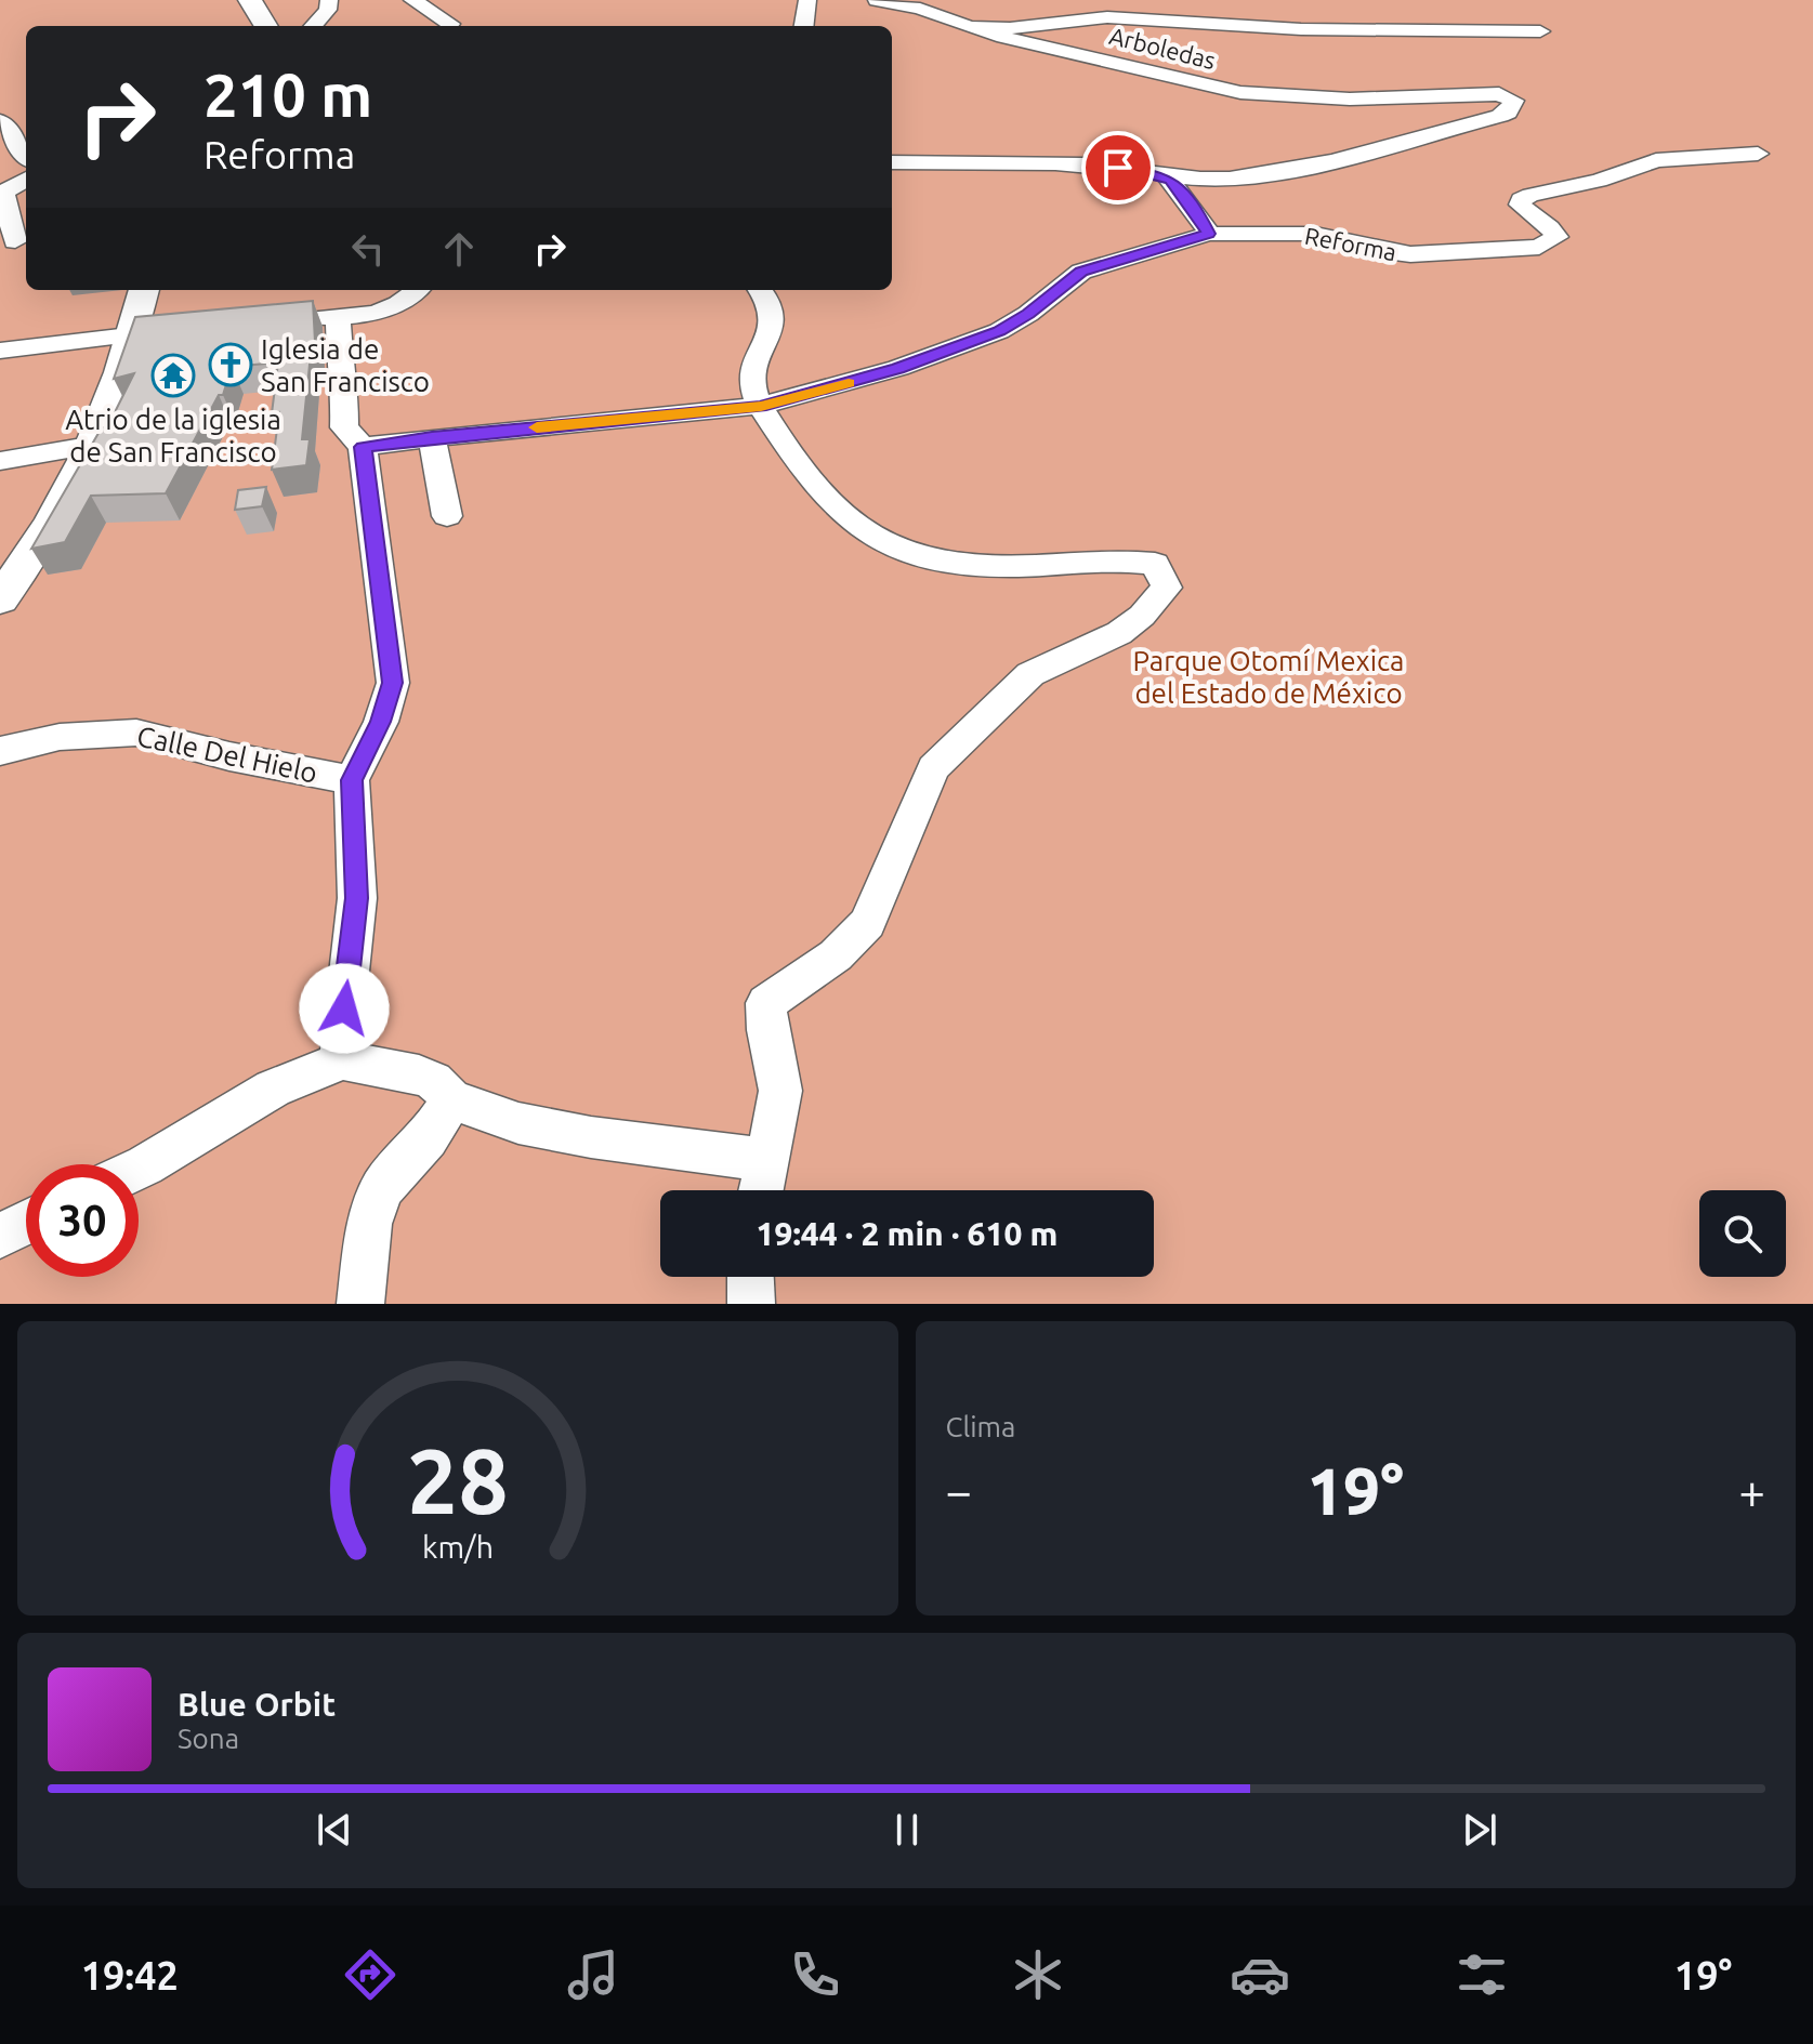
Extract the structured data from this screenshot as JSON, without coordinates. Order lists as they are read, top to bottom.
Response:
{
  "streets": {
    "street": ["Arboledas", "Reforma", "Calle Del Hielo"]
  },
  "parks": ["Parque Otomí Mexica del Estado de México"],
  "places": {
    "church": ["Iglesia de San Francisco"],
    "temple": ["Atrio de la iglesia de San Francisco"]
  },
  "page": {
    "turn": ["210 m", "Reforma"],
    "limit": "30",
    "trip": "19:44 · 2 min · 610 m",
    "tile": "Clima",
    "heat": ["−", "19°", "+"],
    "song": ["Blue Orbit", "Sona"],
    "tabs": ["19:42", "19°"],
    "gauge": ["28", "km/h"]
  }
}
